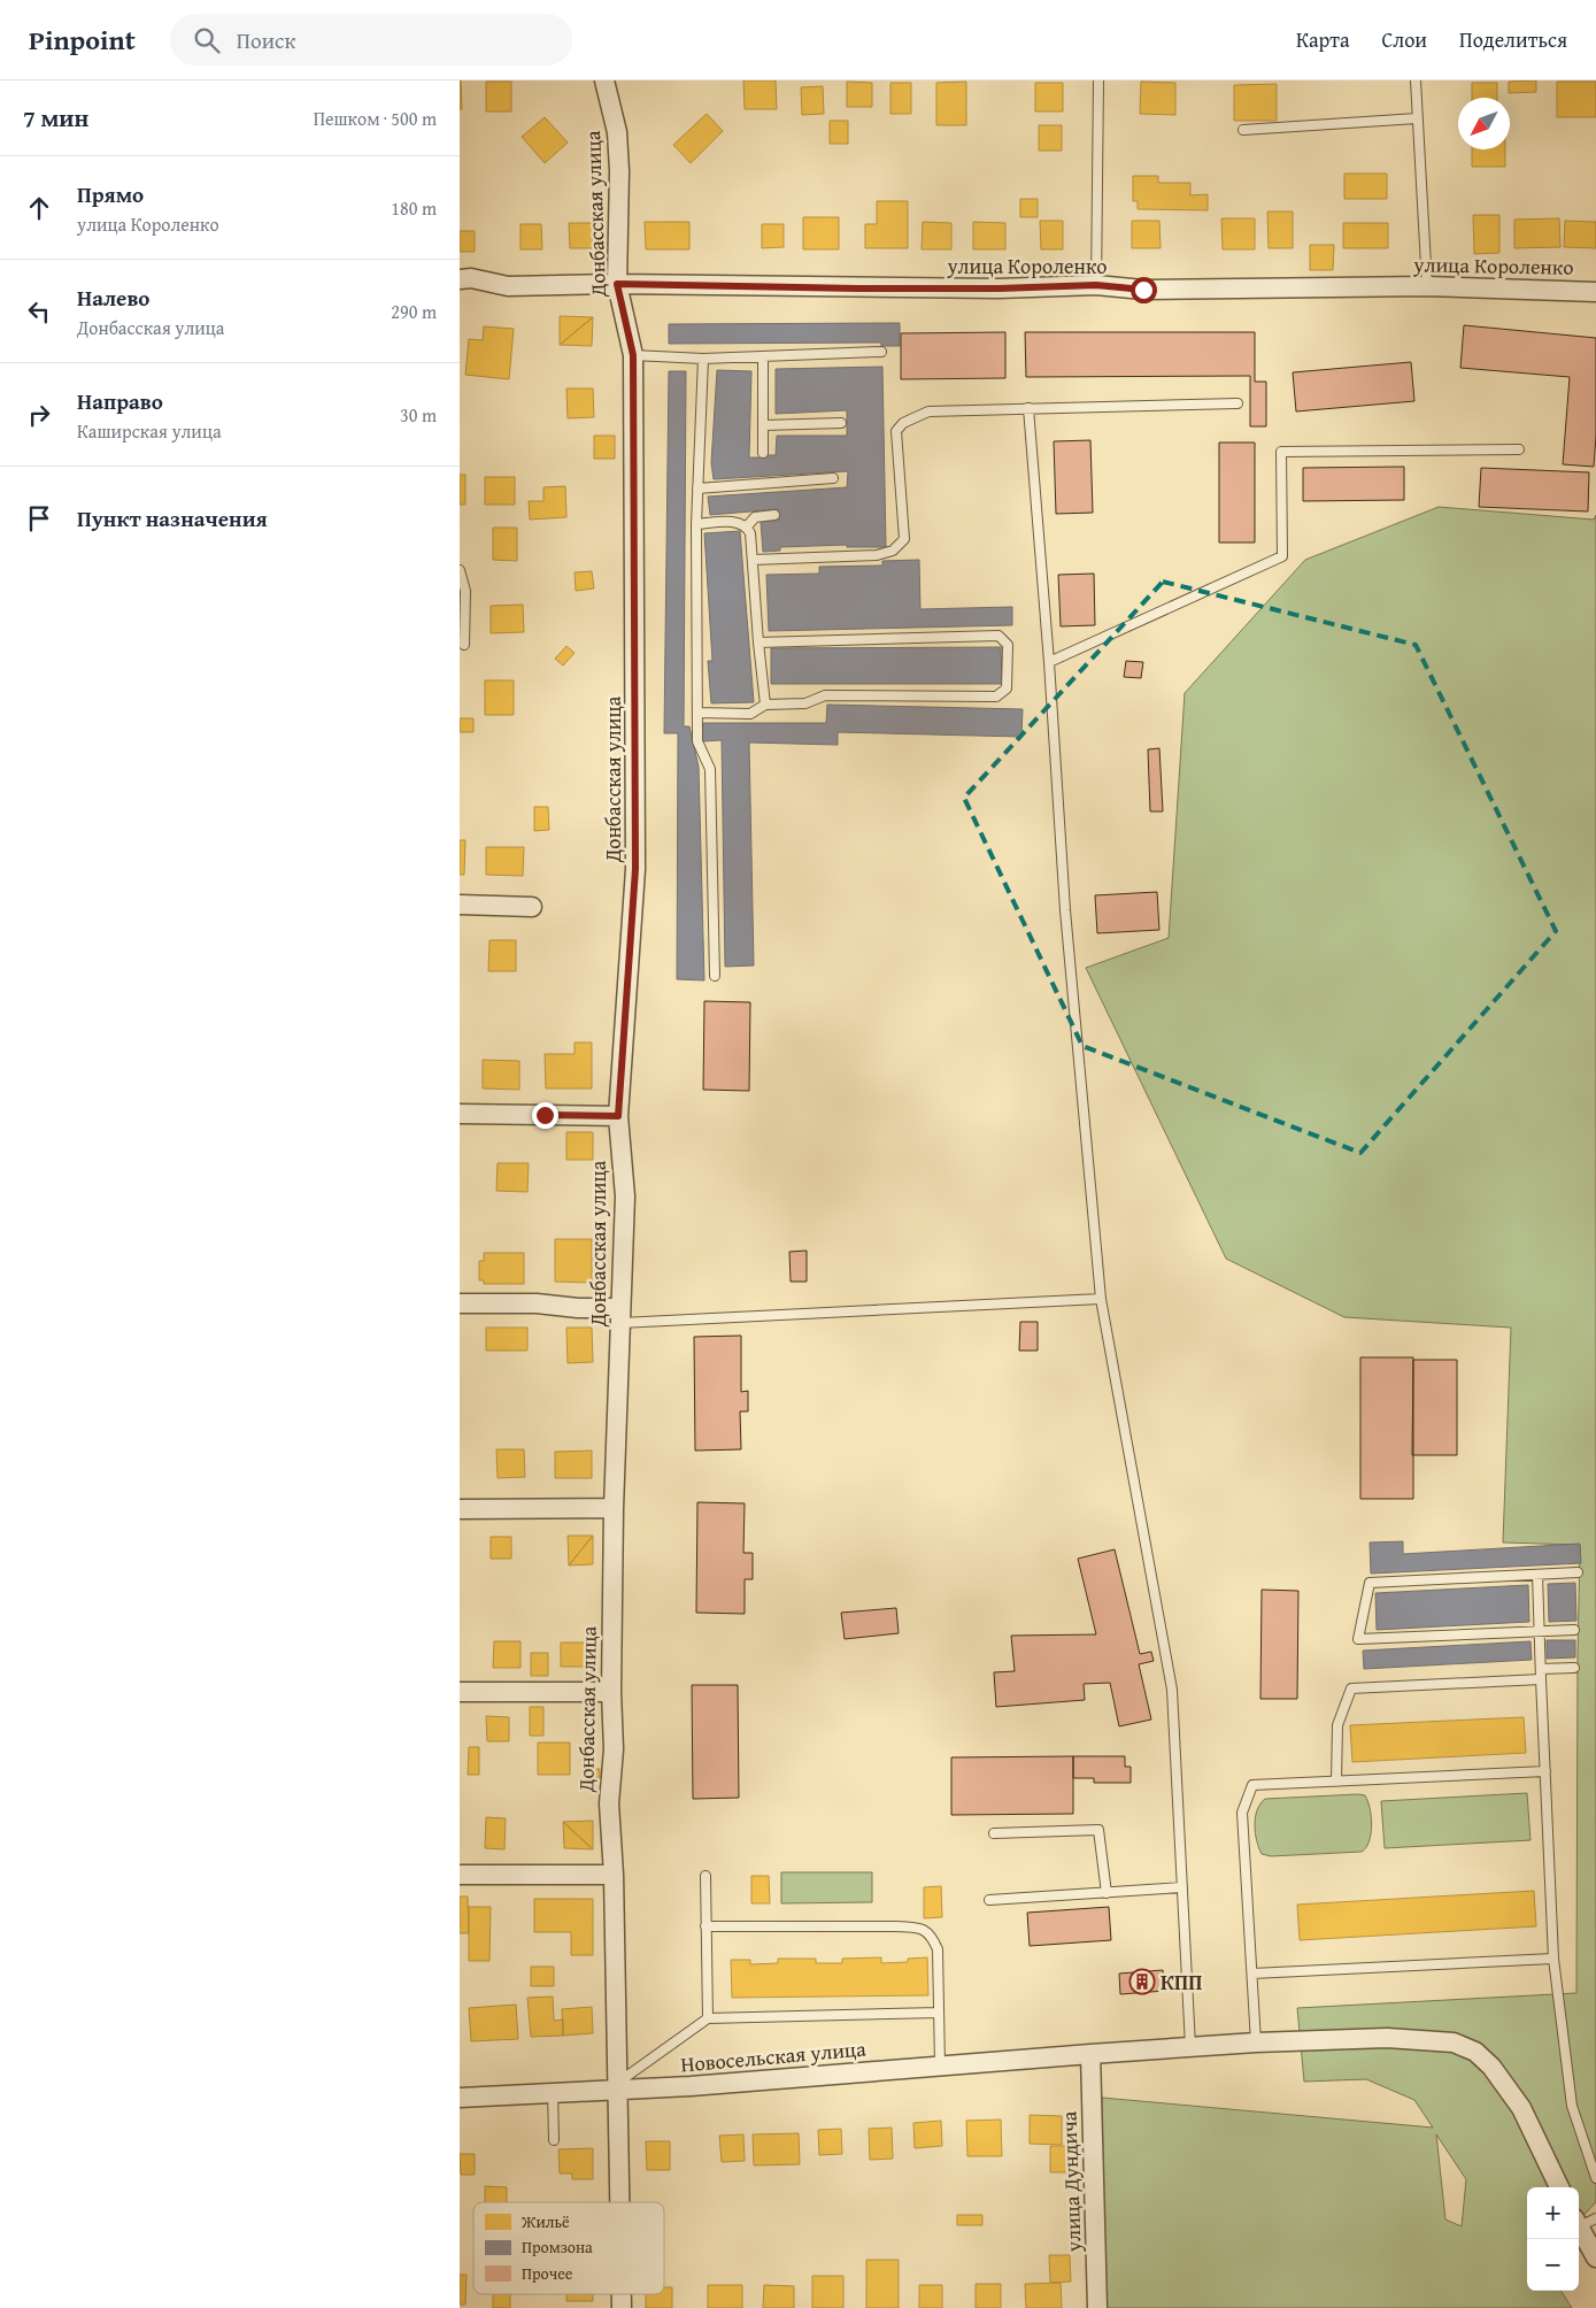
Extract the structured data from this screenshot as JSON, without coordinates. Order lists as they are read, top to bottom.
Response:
{
  "streets": {
    "street": [
      "Донбасская улица",
      "улица Короленко",
      "Новосельская улица",
      "улица Дундича"
    ]
  },
  "crossings": [
    ["Донбасская улица", "улица Короленко"],
    ["Донбасская улица", "Новосельская улица"],
    ["Новосельская улица", "улица Дундича"]
  ],
  "places": {
    "building": ["КПП"]
  },
  "legend": ["Жильё", "Промзона", "Прочее"],
  "north": "bottom left",
  "page": {
    "header": "Pinpoint",
    "search": "Поиск",
    "nav": ["Карта", "Слои", "Поделиться"],
    "heading": ["7 мин", "Пешком · 500 m"],
    "list": [
      ["Прямо", "улица Короленко", "180 m"],
      ["Налево", "Донбасская улица", "290 m"],
      ["Направо", "Каширская улица", "30 m"],
      "Пункт назначения"
    ],
    "map_buttons": ["+", "−"]
  }
}
